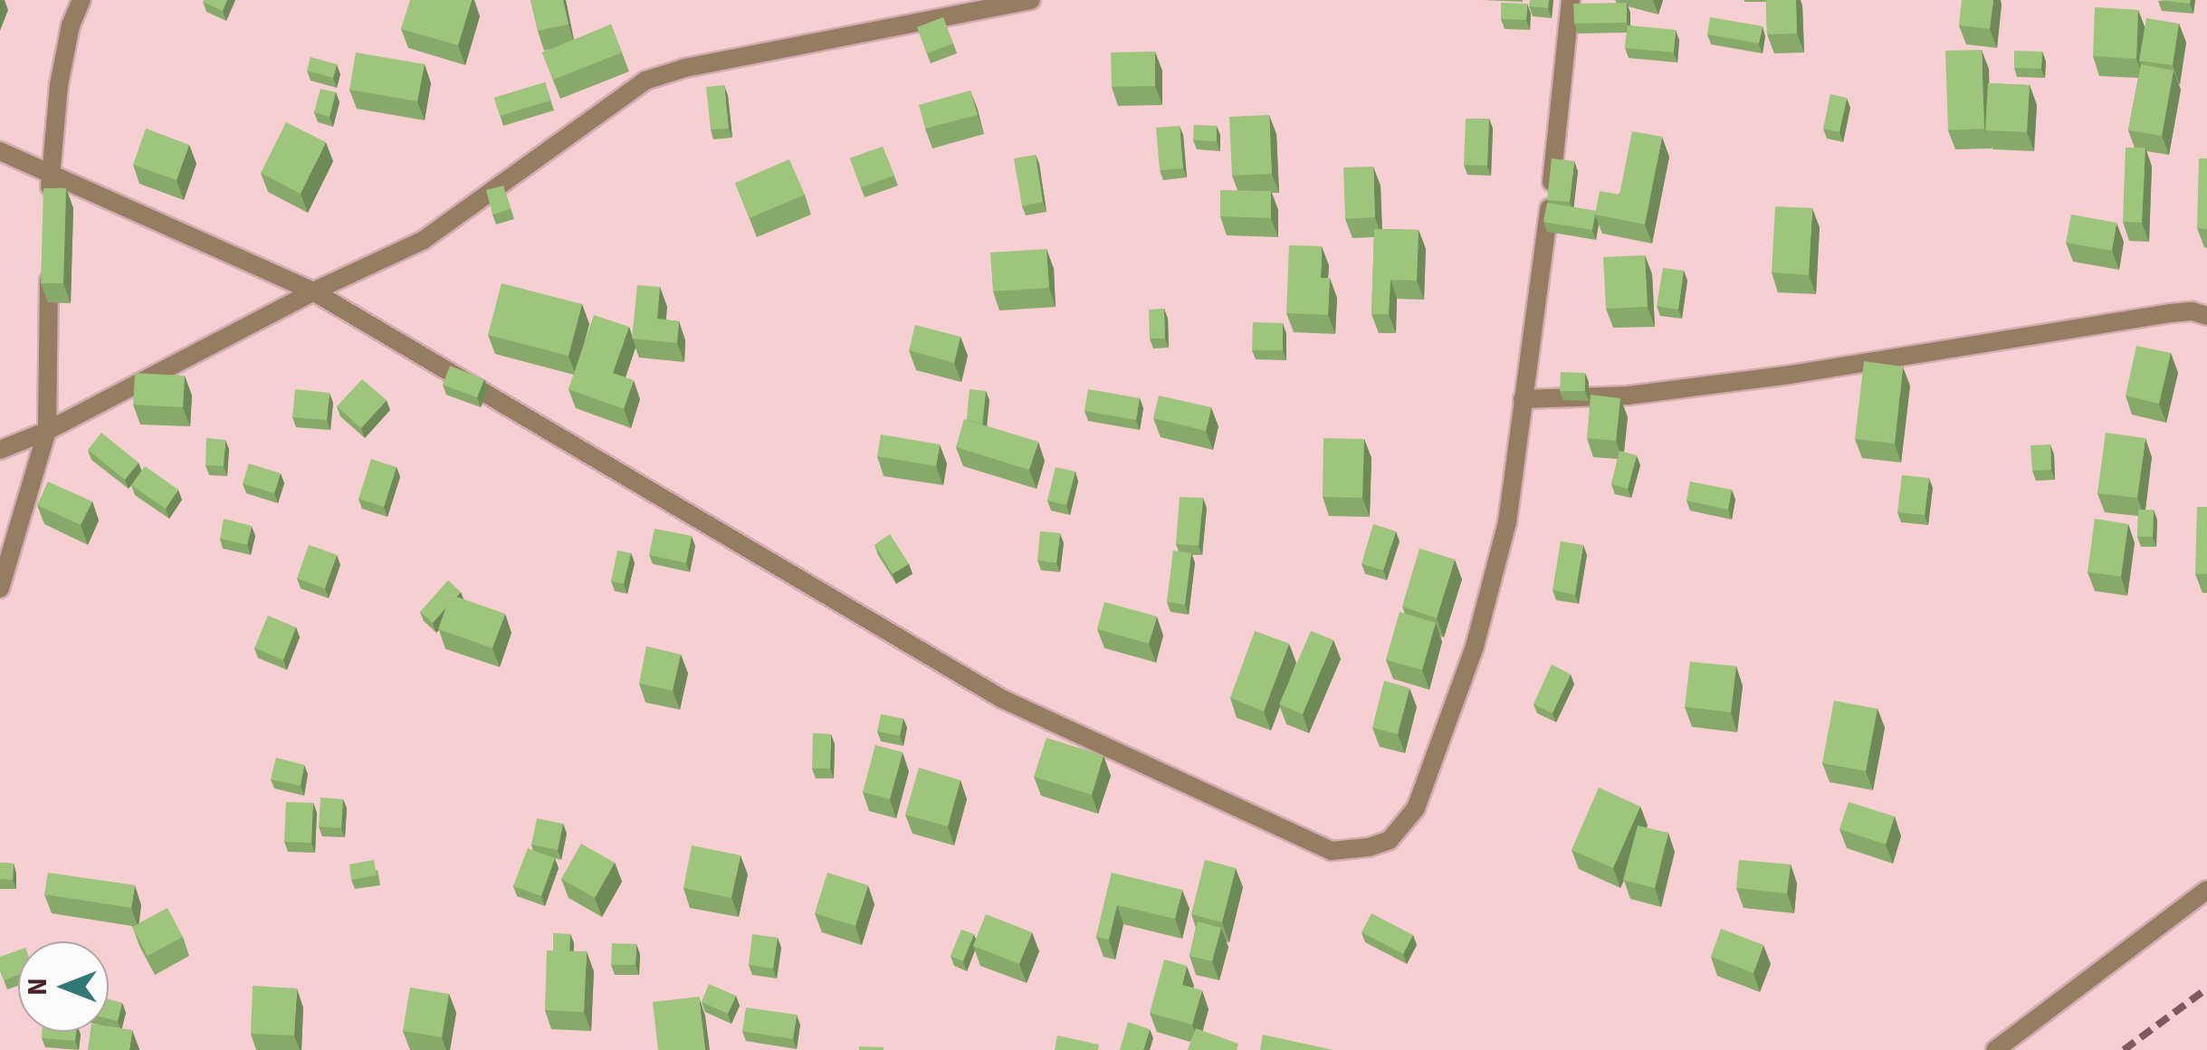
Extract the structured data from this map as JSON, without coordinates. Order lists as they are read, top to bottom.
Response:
{
  "north": "left"
}
